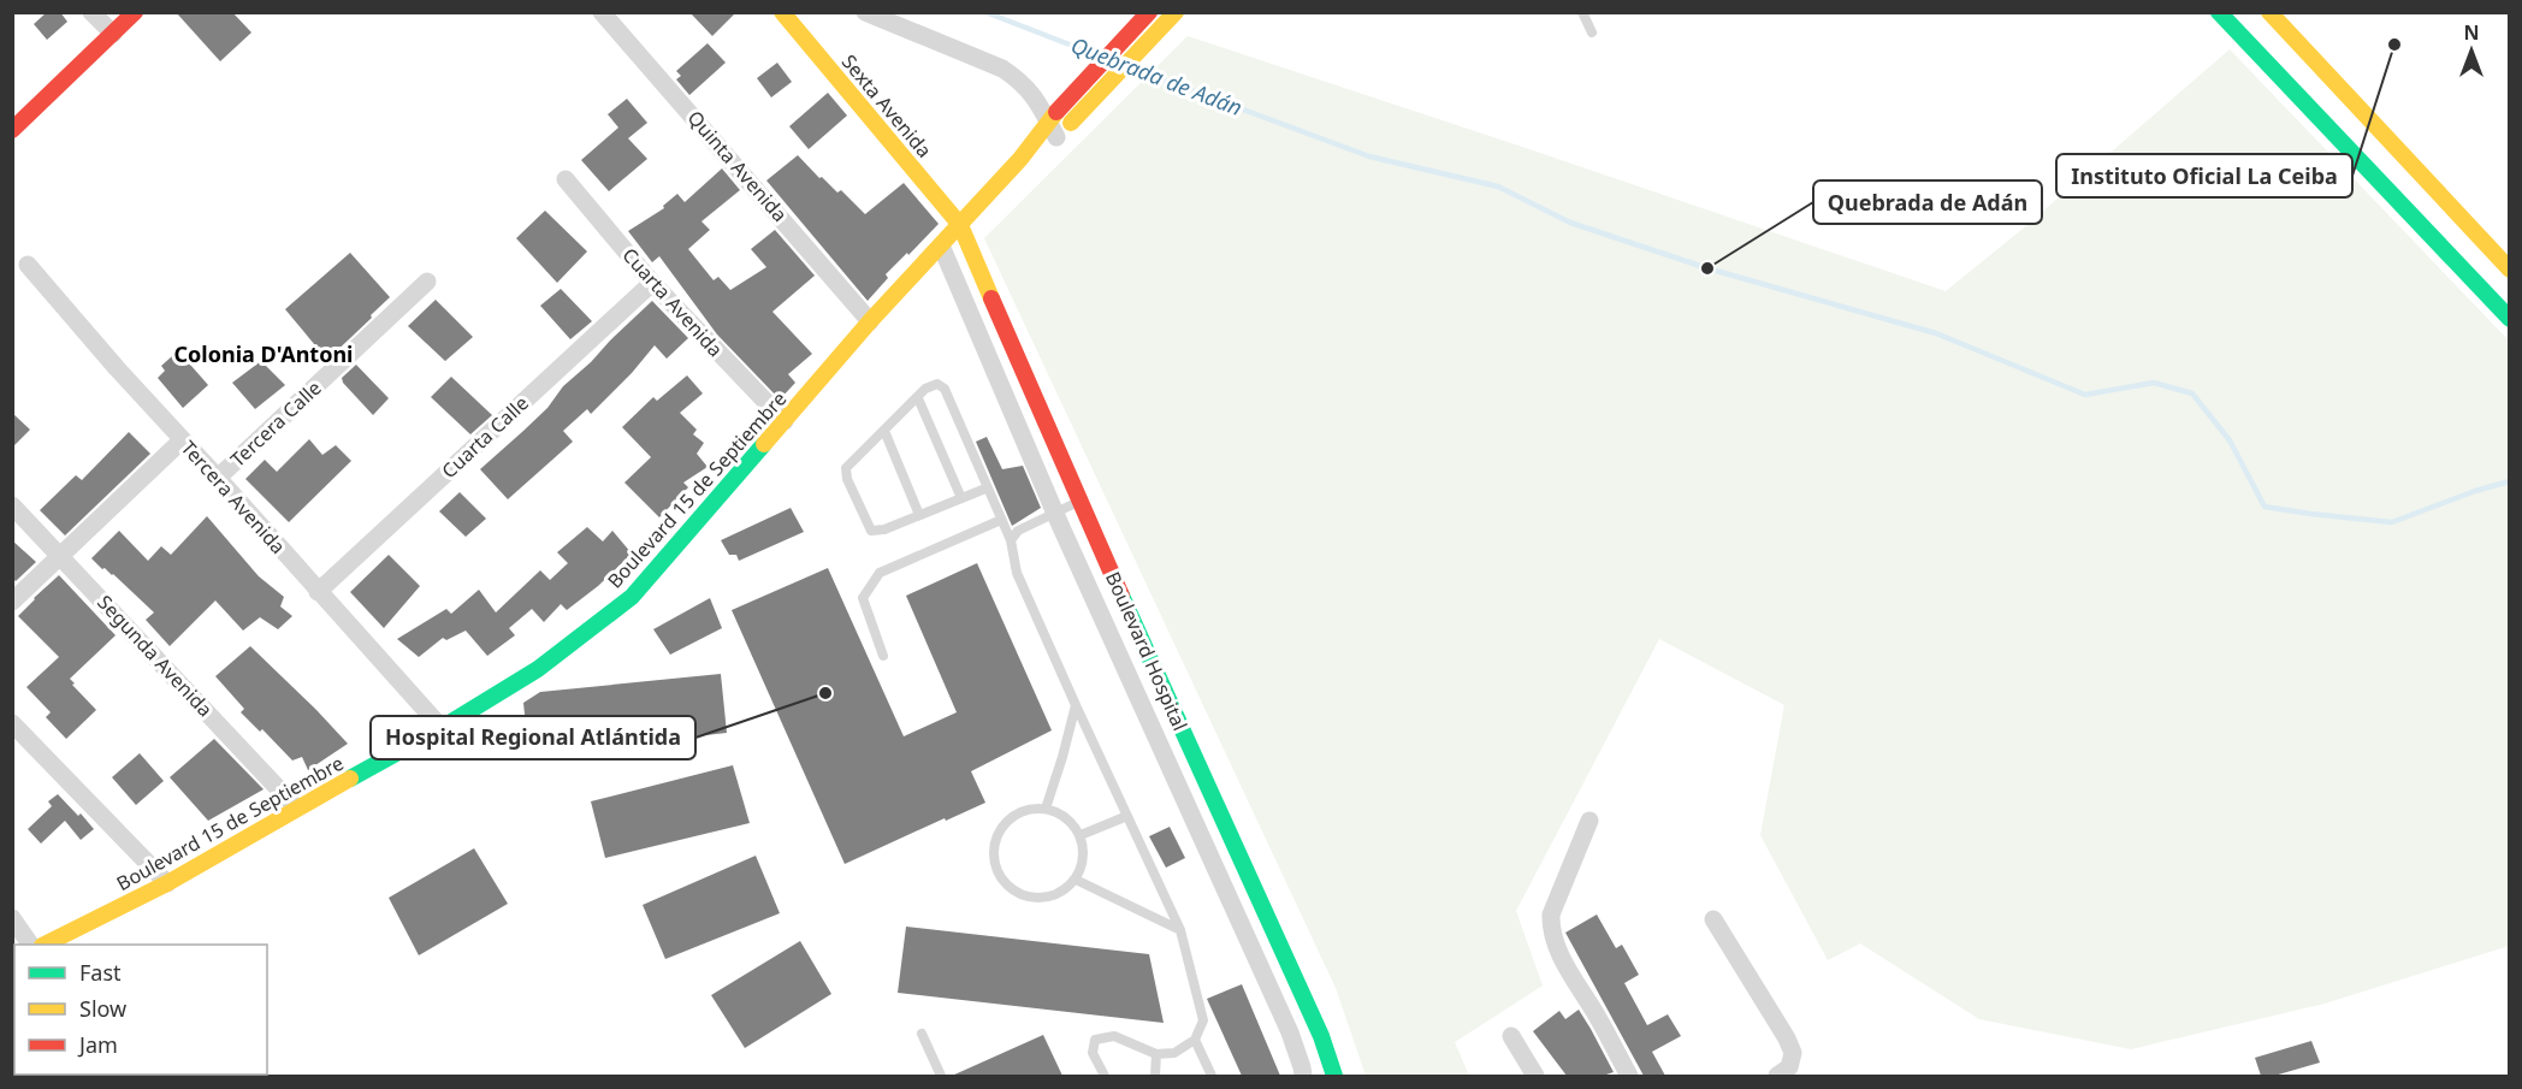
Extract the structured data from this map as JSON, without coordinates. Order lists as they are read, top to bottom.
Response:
{
  "streets": {
    "street": [
      "Sexta Avenida",
      "Quinta Avenida",
      "Cuarta Avenida",
      "Tercera Calle",
      "Cuarta Calle",
      "Boulevard 15 de Septiembre",
      "Tercera Avenida",
      "Boulevard Hospital",
      "Segunda Avenida"
    ]
  },
  "crossings": [
    ["Sexta Avenida", "Boulevard 15 de Septiembre"],
    ["Sexta Avenida", "Boulevard Hospital"],
    ["Quinta Avenida", "Boulevard 15 de Septiembre"],
    ["Cuarta Avenida", "Cuarta Calle"],
    ["Cuarta Avenida", "Boulevard 15 de Septiembre"],
    ["Tercera Calle", "Tercera Avenida"],
    ["Cuarta Calle", "Tercera Avenida"],
    ["Boulevard 15 de Septiembre", "Tercera Avenida"],
    ["Boulevard 15 de Septiembre", "Boulevard Hospital"],
    ["Boulevard 15 de Septiembre", "Segunda Avenida"]
  ],
  "districts": ["Colonia D'Antoni"],
  "water": ["Quebrada de Adán"],
  "places": ["Instituto Oficial La Ceiba", "Quebrada de Adán", "Hospital Regional Atlántida"],
  "legend": ["Fast", "Slow", "Jam"],
  "north": "top"
}
